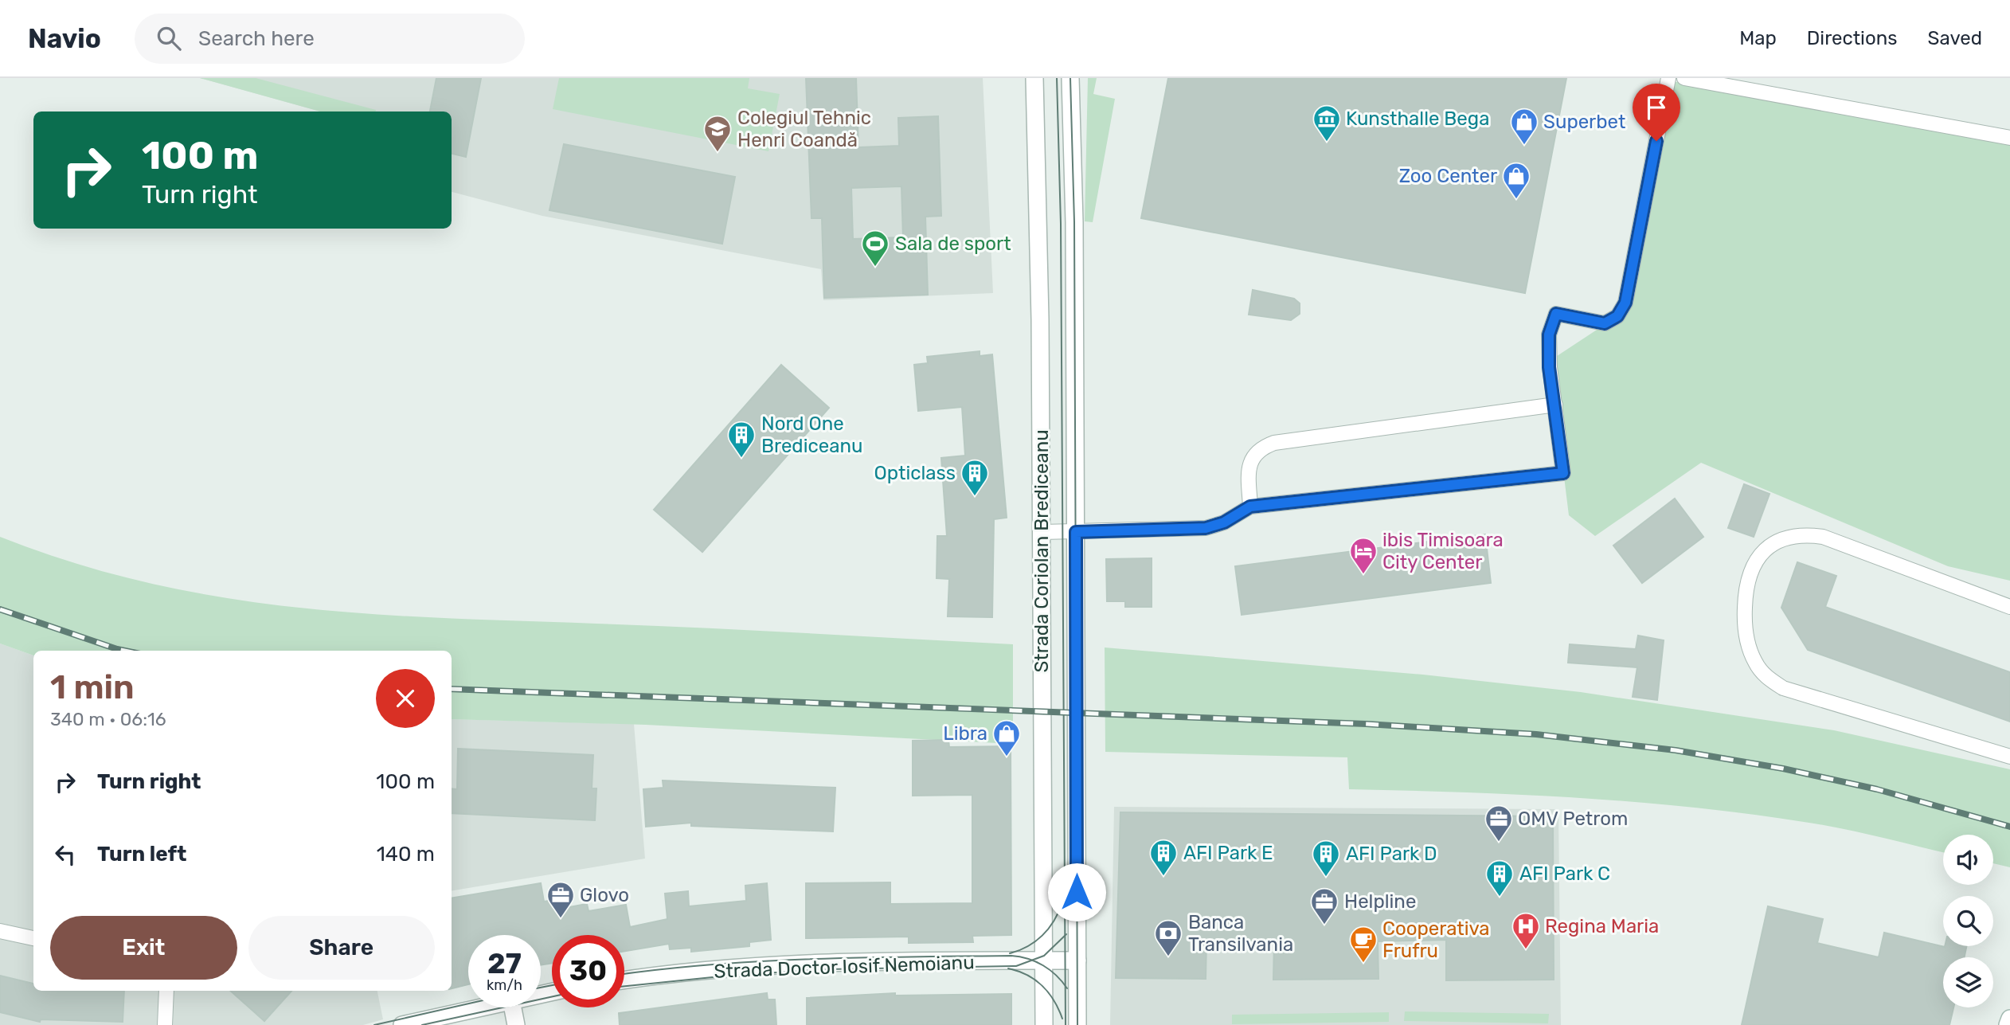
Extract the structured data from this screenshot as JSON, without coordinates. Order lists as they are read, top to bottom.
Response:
{
  "streets": {
    "street": ["Strada Coriolan Brediceanu", "Strada Doctor Iosif Nemoianu"]
  },
  "crossings": [
    ["Strada Coriolan Brediceanu", "Strada Doctor Iosif Nemoianu"]
  ],
  "places": {
    "museum": ["Kunsthalle Bega"],
    "shop": ["Superbet", "Zoo Center", "Libra"],
    "school or university": ["Colegiul Tehnic Henri Coandă"],
    "sports": ["Sala de sport"],
    "building": [
      "Nord One Brediceanu",
      "Opticlass",
      "AFI Park E",
      "AFI Park D",
      "AFI Park C"
    ],
    "hotel": ["ibis Timisoara City Center"],
    "office": ["OMV Petrom", "Glovo", "Helpline"],
    "hospital": ["Regina Maria"],
    "bank": ["Banca Transilvania"],
    "cafe": ["Cooperativa Frufru"]
  },
  "page": {
    "header": "Navio",
    "search": "Search here",
    "nav": ["Map", "Directions", "Saved"],
    "turn": ["100 m", "Turn right"],
    "heading": ["1 min", "340 m · 06:16"],
    "list": [
      {
        "name": "Turn right",
        "value": "100 m"
      },
      {
        "name": "Turn left",
        "value": "140 m"
      }
    ],
    "buttons": ["Exit", "Share"],
    "speed": "27 km/h",
    "limit": "30"
  }
}
